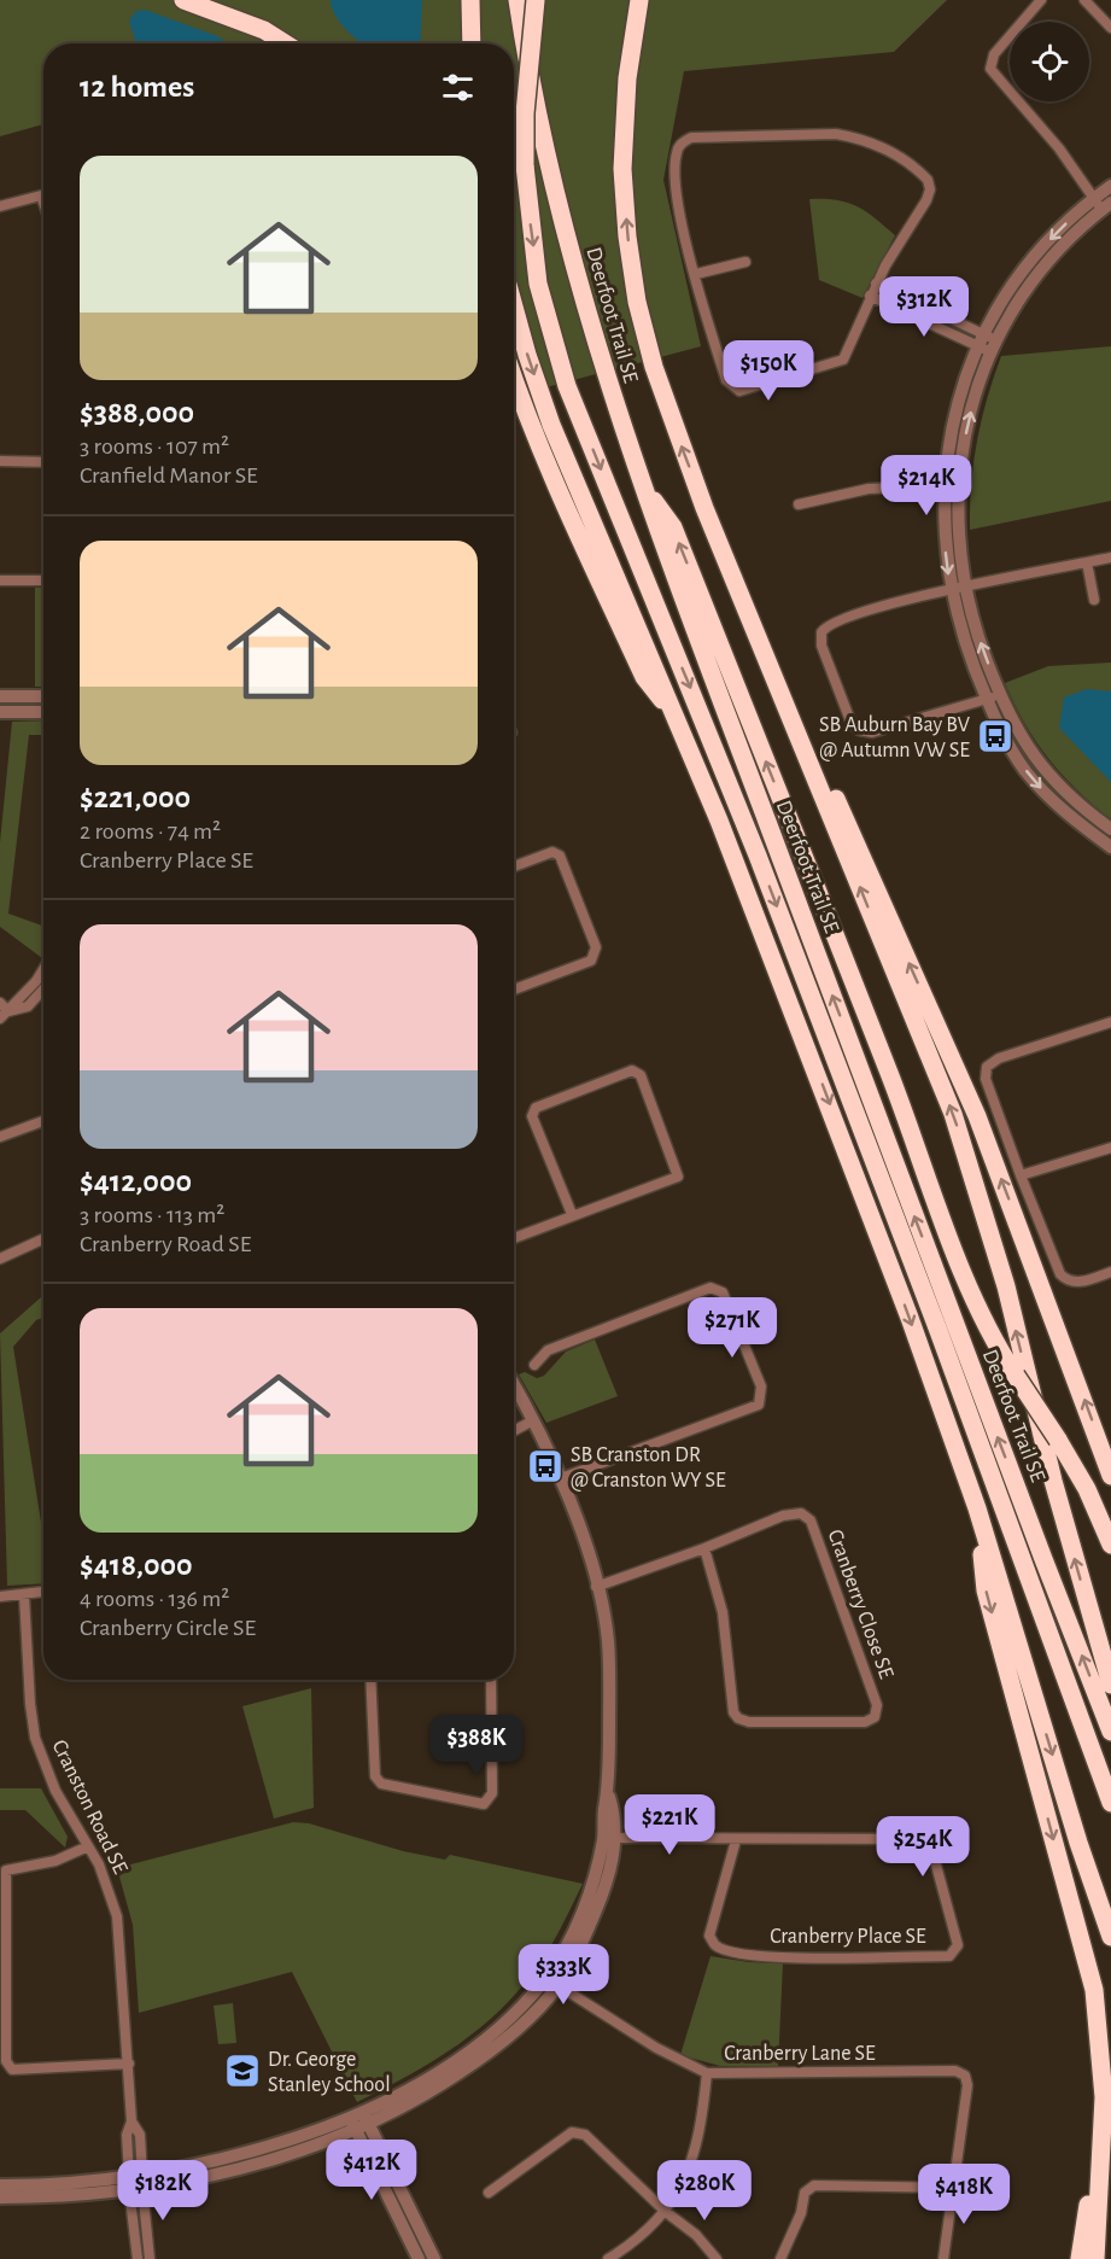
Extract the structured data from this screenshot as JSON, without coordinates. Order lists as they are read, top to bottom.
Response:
{
  "streets": {
    "highway": ["Deerfoot Trail SE"],
    "street": [
      "Cranberry Close SE",
      "Cranston Road SE",
      "Cranberry Place SE",
      "Cranberry Lane SE"
    ]
  },
  "places": {
    "bus stop": ["SB Auburn Bay BV @ Autumn VW SE", "SB Cranston DR @ Cranston WY SE"],
    "school or university": ["Dr. George Stanley School"]
  },
  "page": {
    "heading": "12 homes",
    "list": [
      {
        "name": "$388,000",
        "note": "3 rooms · 107 m² · Cranfield Manor SE"
      },
      {
        "name": "$221,000",
        "note": "2 rooms · 74 m² · Cranberry Place SE"
      },
      {
        "name": "$412,000",
        "note": "3 rooms · 113 m² · Cranberry Road SE"
      },
      {
        "name": "$418,000",
        "note": "4 rooms · 136 m² · Cranberry Circle SE"
      }
    ],
    "price": [
      "$312K",
      "$150K",
      "$214K",
      "$271K",
      "$388K",
      "$221K",
      "$254K",
      "$333K",
      "$412K",
      "$182K",
      "$280K",
      "$418K"
    ]
  }
}
